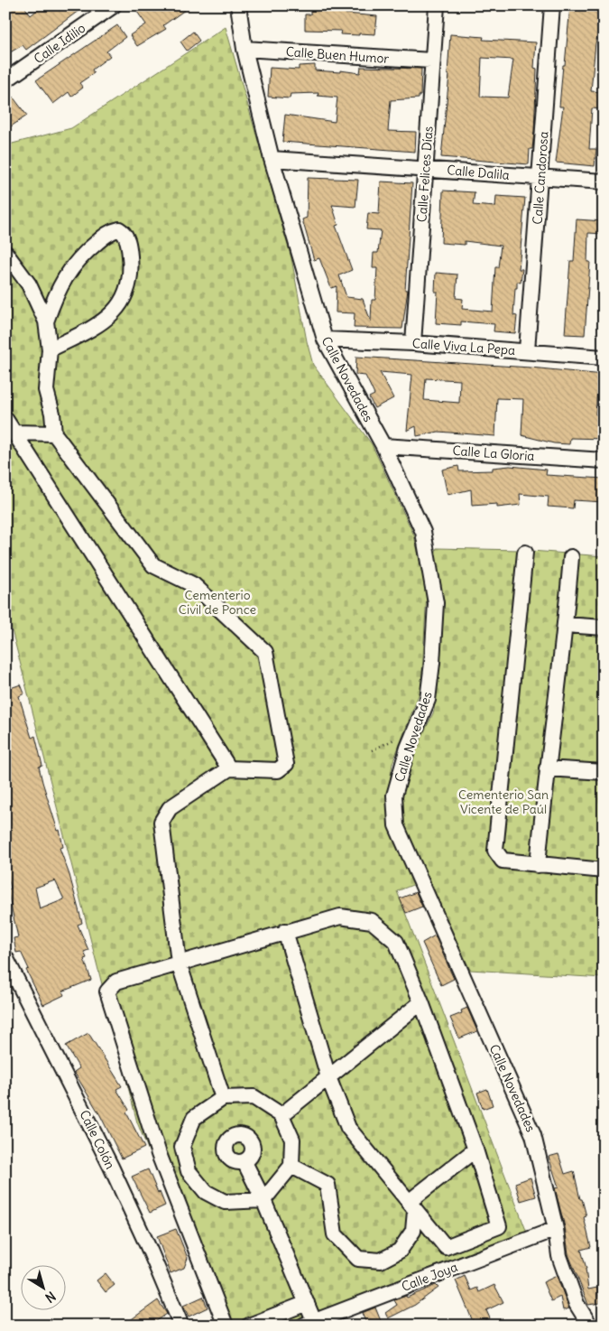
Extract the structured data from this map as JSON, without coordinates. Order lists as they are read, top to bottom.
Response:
{
  "streets": {
    "street": [
      "Calle Idilio",
      "Calle Buen Humor",
      "Calle Dalila",
      "Calle Felices Días",
      "Calle Candorosa",
      "Calle Viva La Pepa",
      "Calle Novedades",
      "Calle La Gloria",
      "Calle Colón",
      "Calle Joya"
    ]
  },
  "crossings": [
    ["Calle Buen Humor", "Calle Felices Días"],
    ["Calle Buen Humor", "Calle Novedades"],
    ["Calle Dalila", "Calle Felices Días"],
    ["Calle Dalila", "Calle Candorosa"],
    ["Calle Dalila", "Calle Novedades"],
    ["Calle Felices Días", "Calle Viva La Pepa"],
    ["Calle Candorosa", "Calle Viva La Pepa"],
    ["Calle Viva La Pepa", "Calle Novedades"],
    ["Calle Novedades", "Calle La Gloria"],
    ["Calle Novedades", "Calle Joya"]
  ],
  "parks": ["Cementerio Civil de Ponce", "Cementerio San Vicente de Paúl"],
  "north": "bottom right"
}
